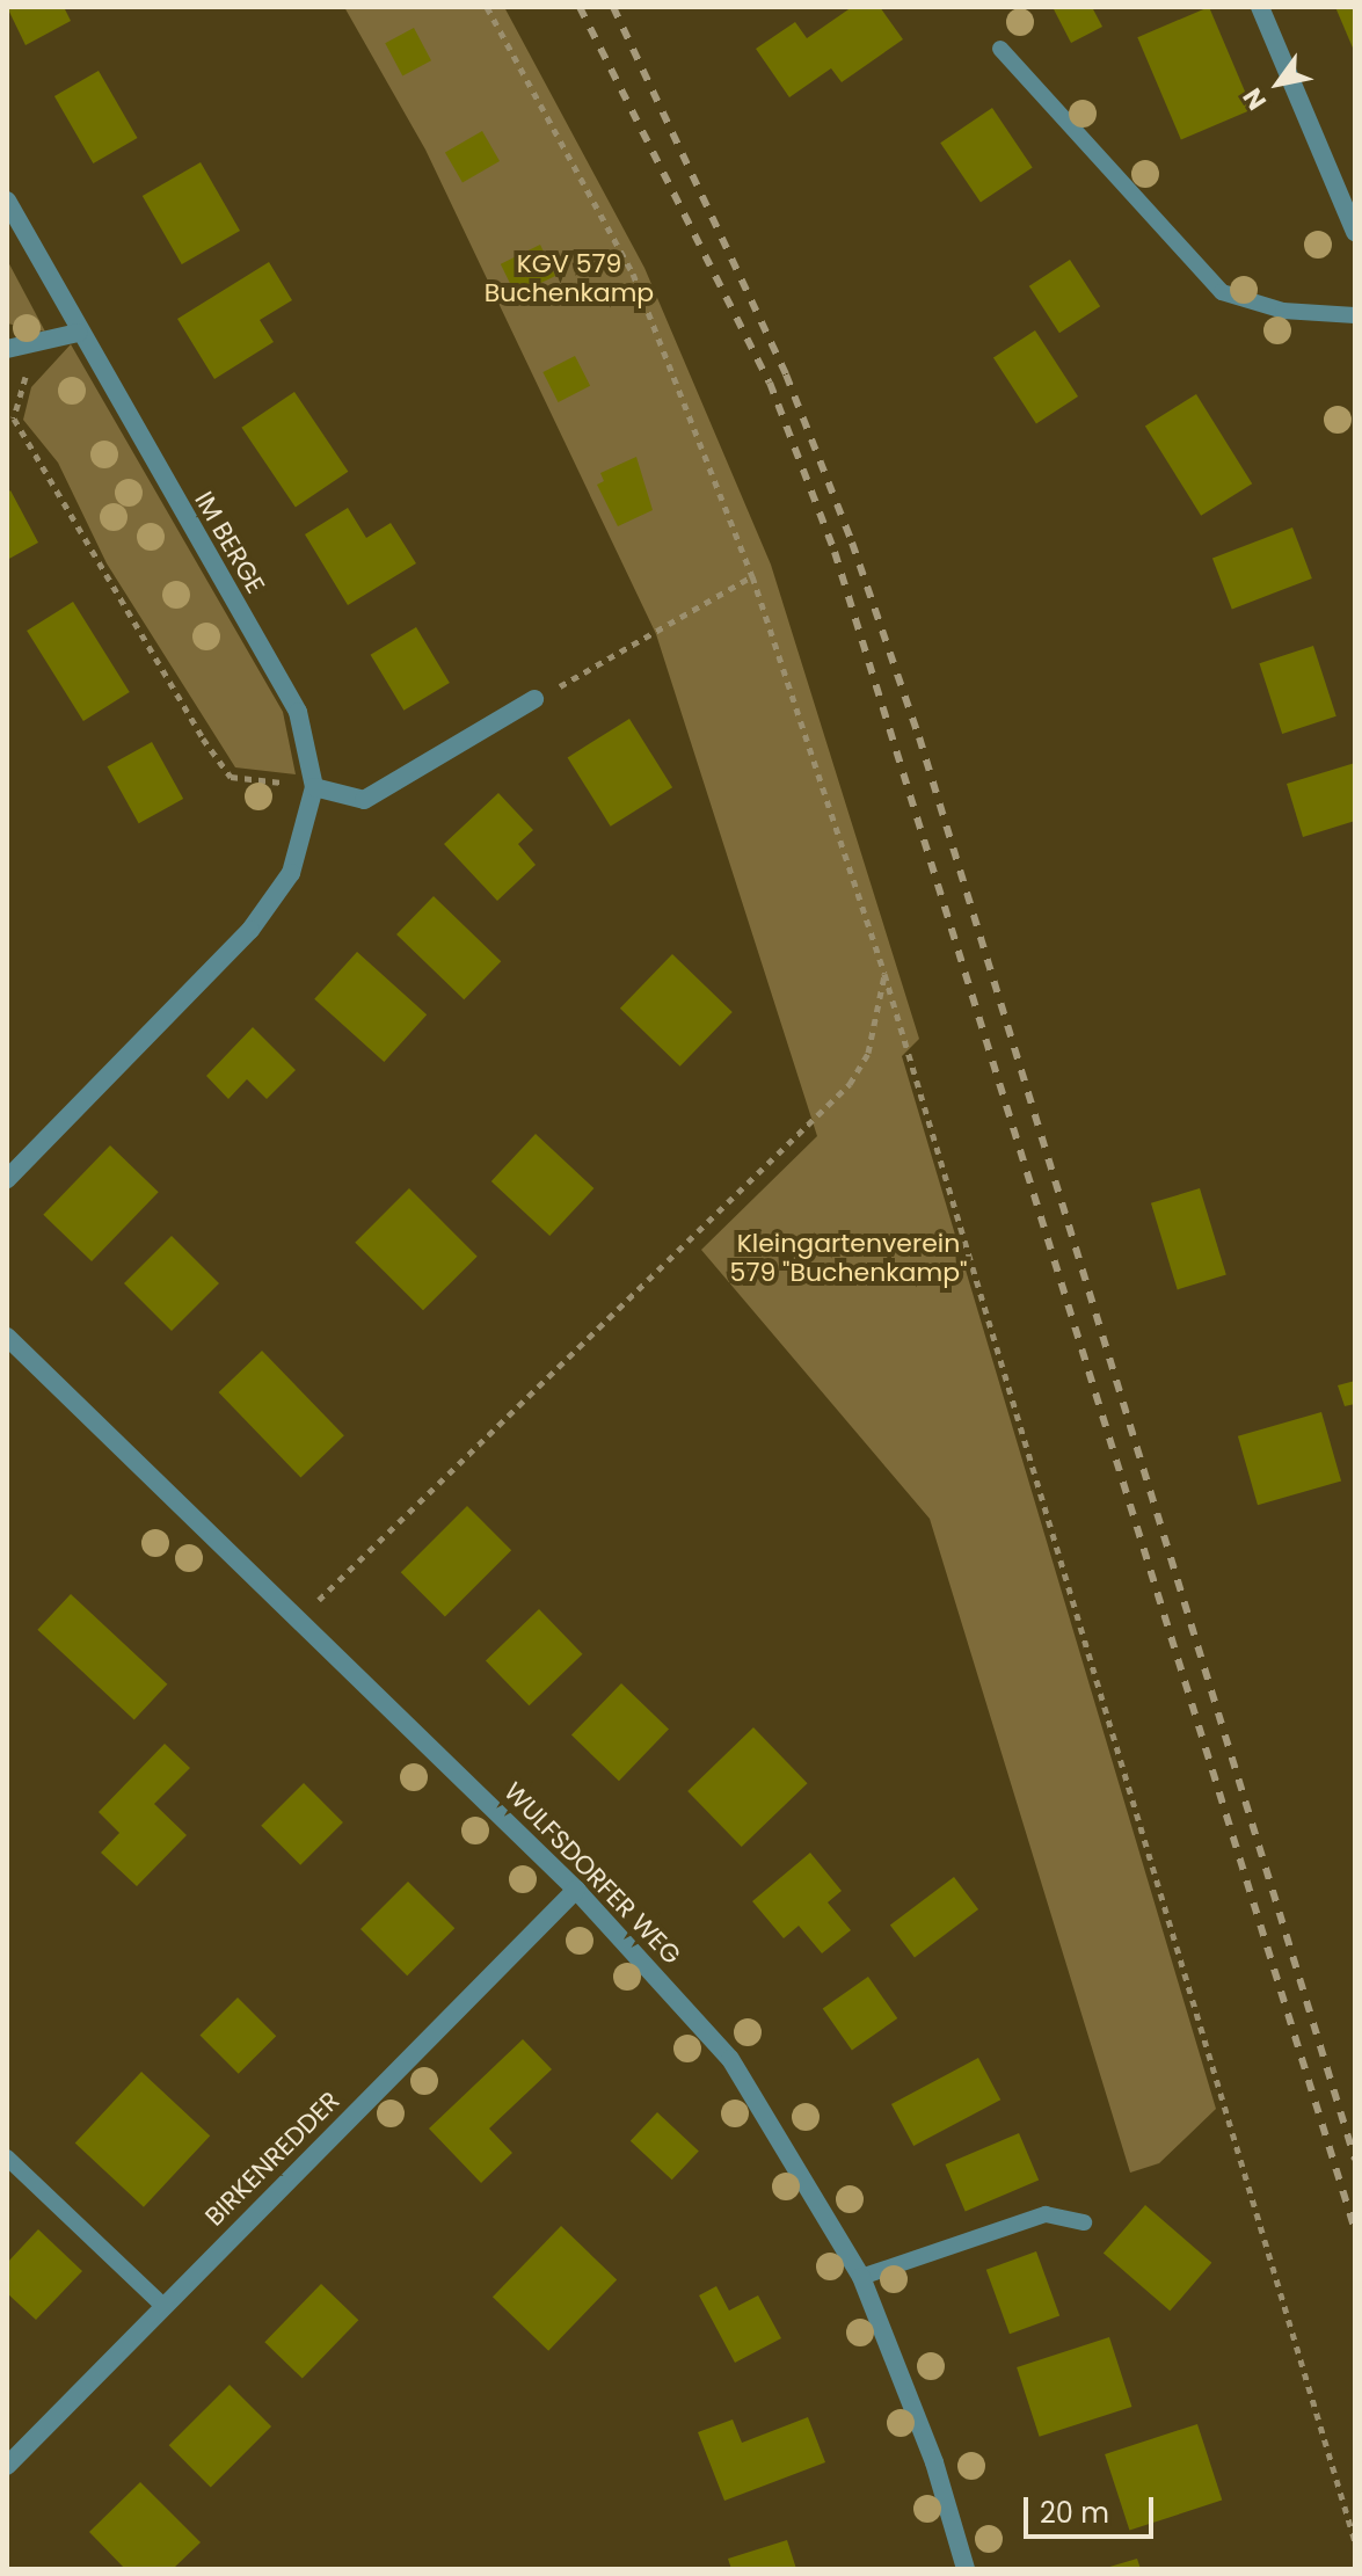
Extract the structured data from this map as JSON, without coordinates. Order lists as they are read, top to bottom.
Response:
{
  "streets": {
    "street": ["IM BERGE", "WULFSDORFER WEG", "BIRKENREDDER"]
  },
  "crossings": [
    ["WULFSDORFER WEG", "BIRKENREDDER"]
  ],
  "parks": ["KGV 579 Buchenkamp", "Kleingartenverein 579 \"Buchenkamp\""],
  "scale_bar": "20 m",
  "north": "bottom left"
}
